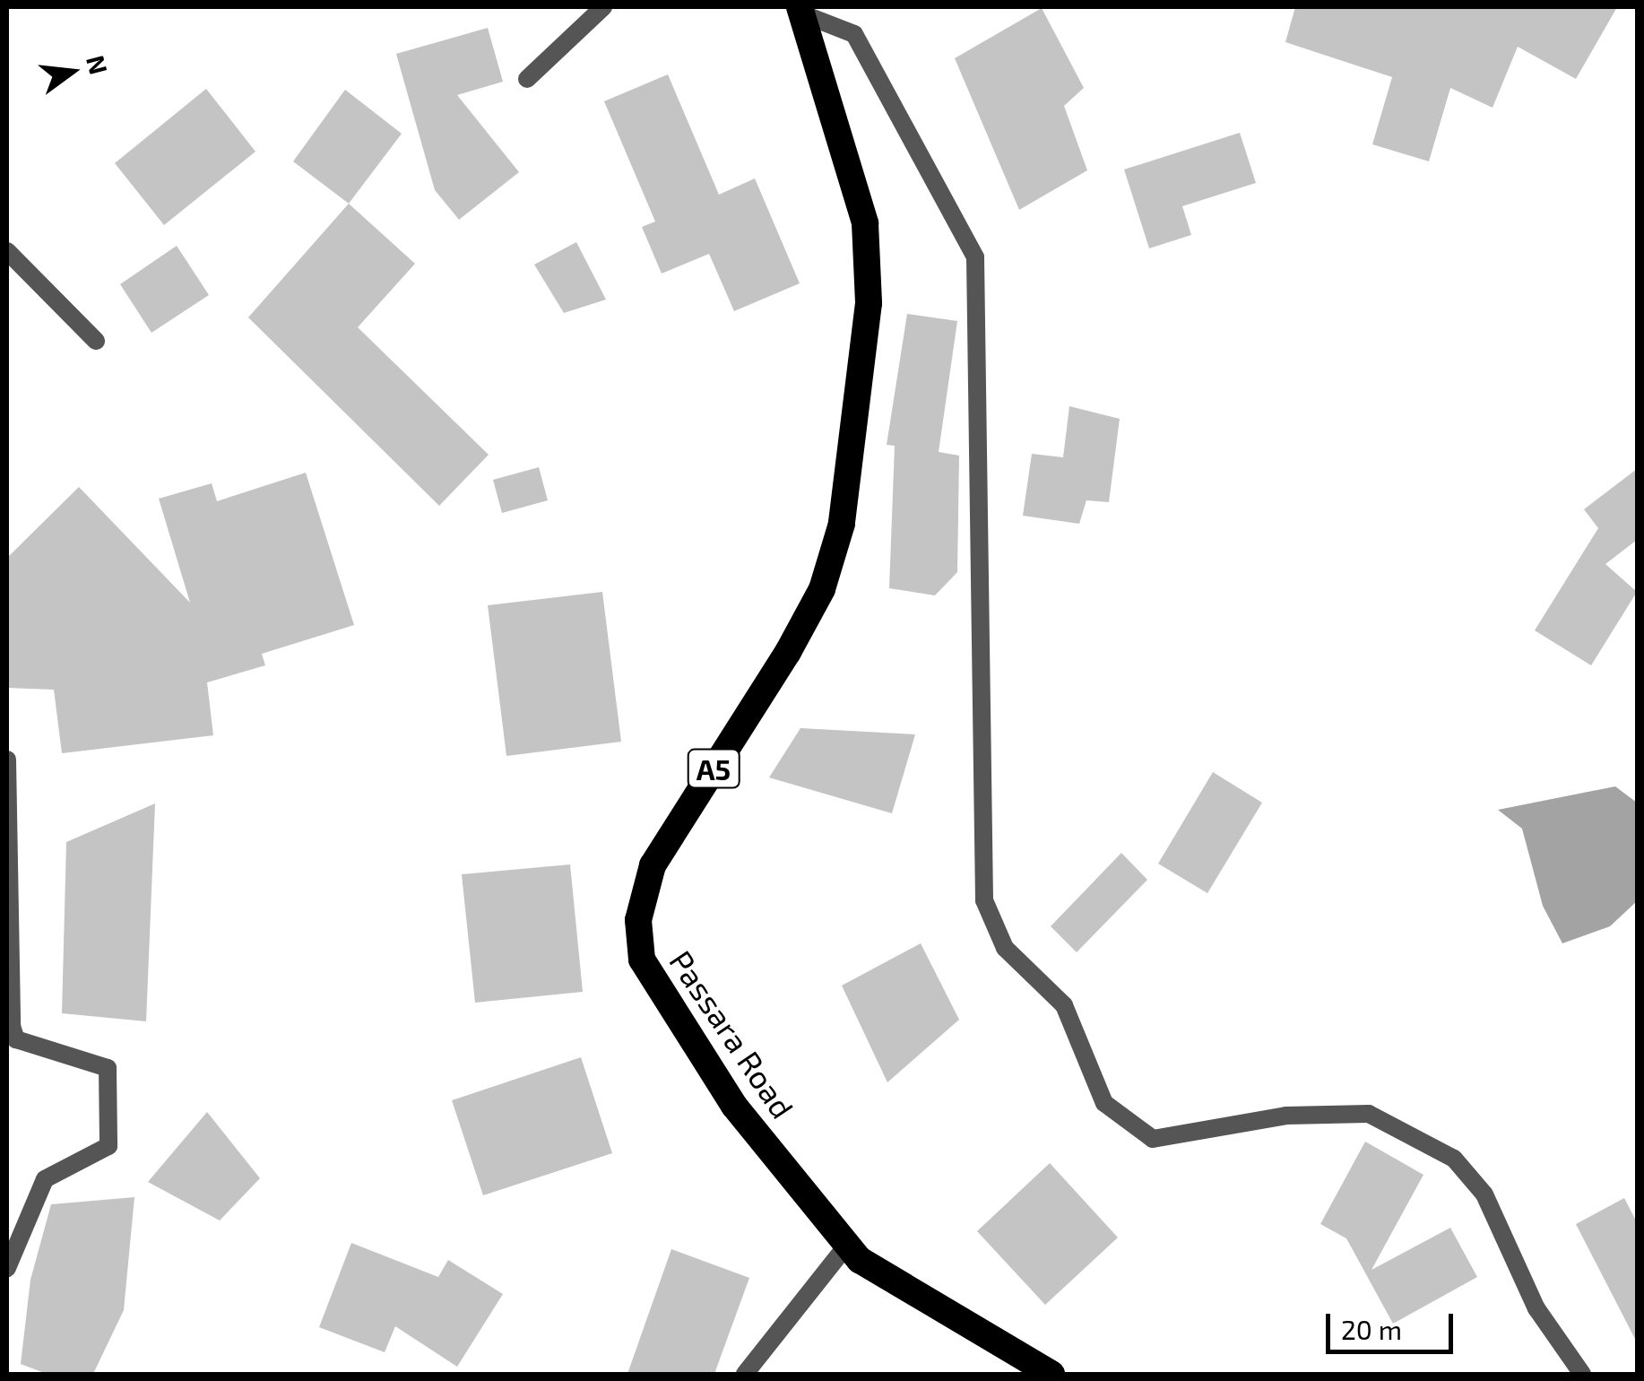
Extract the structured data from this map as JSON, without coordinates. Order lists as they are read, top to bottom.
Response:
{
  "streets": {
    "highway": ["A5", "Passara Road"]
  },
  "scale_bar": "20 m",
  "north": "right"
}
